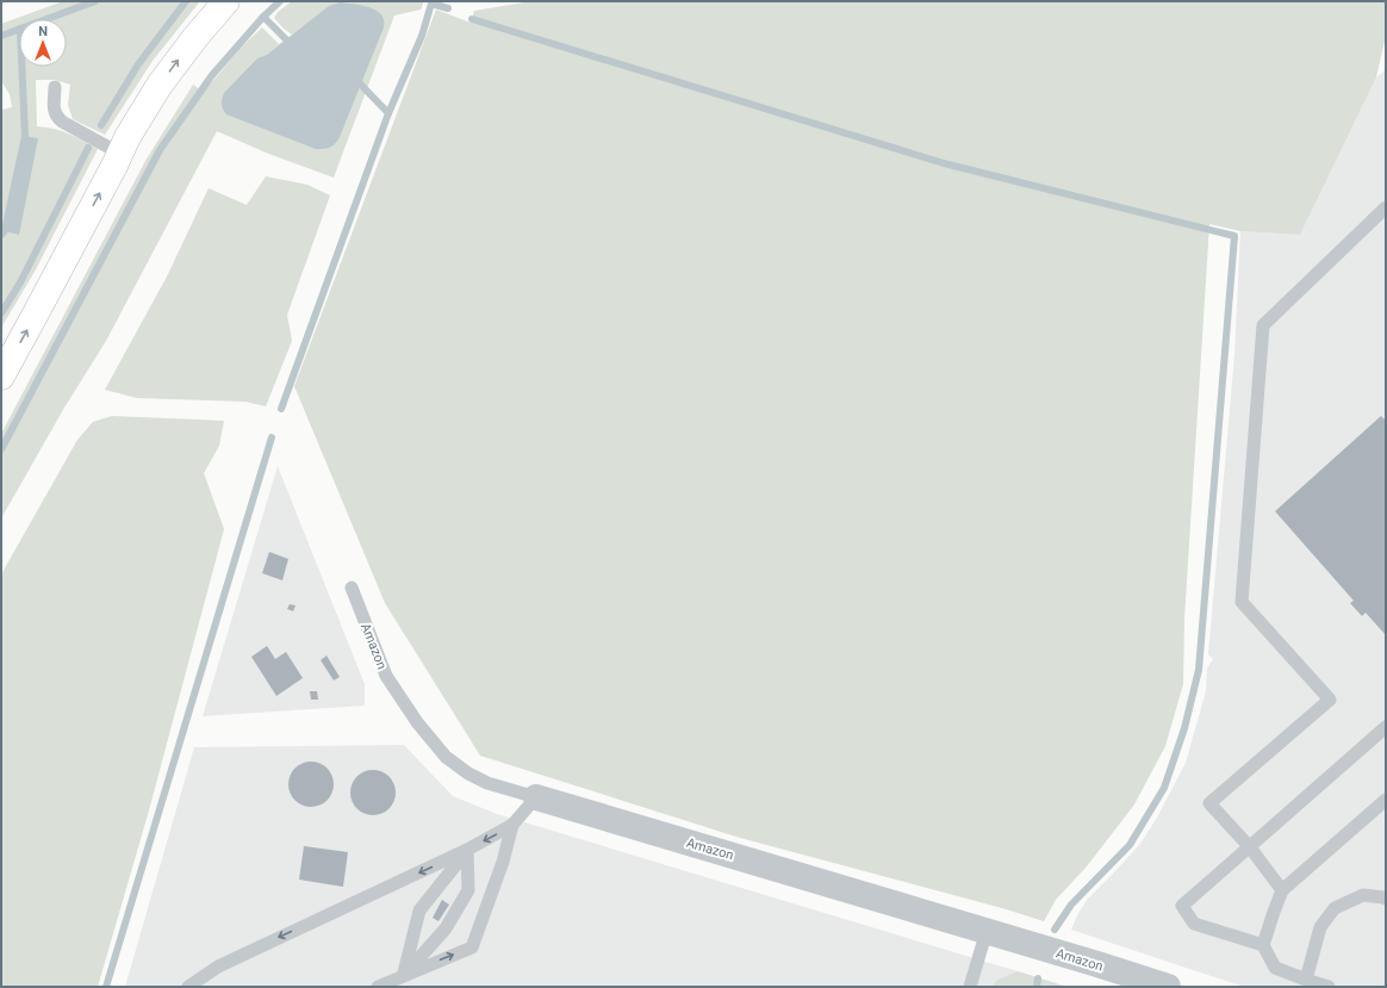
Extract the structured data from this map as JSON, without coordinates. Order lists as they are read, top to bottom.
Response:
{
  "streets": {
    "street": ["Amazon"]
  },
  "north": "top"
}
